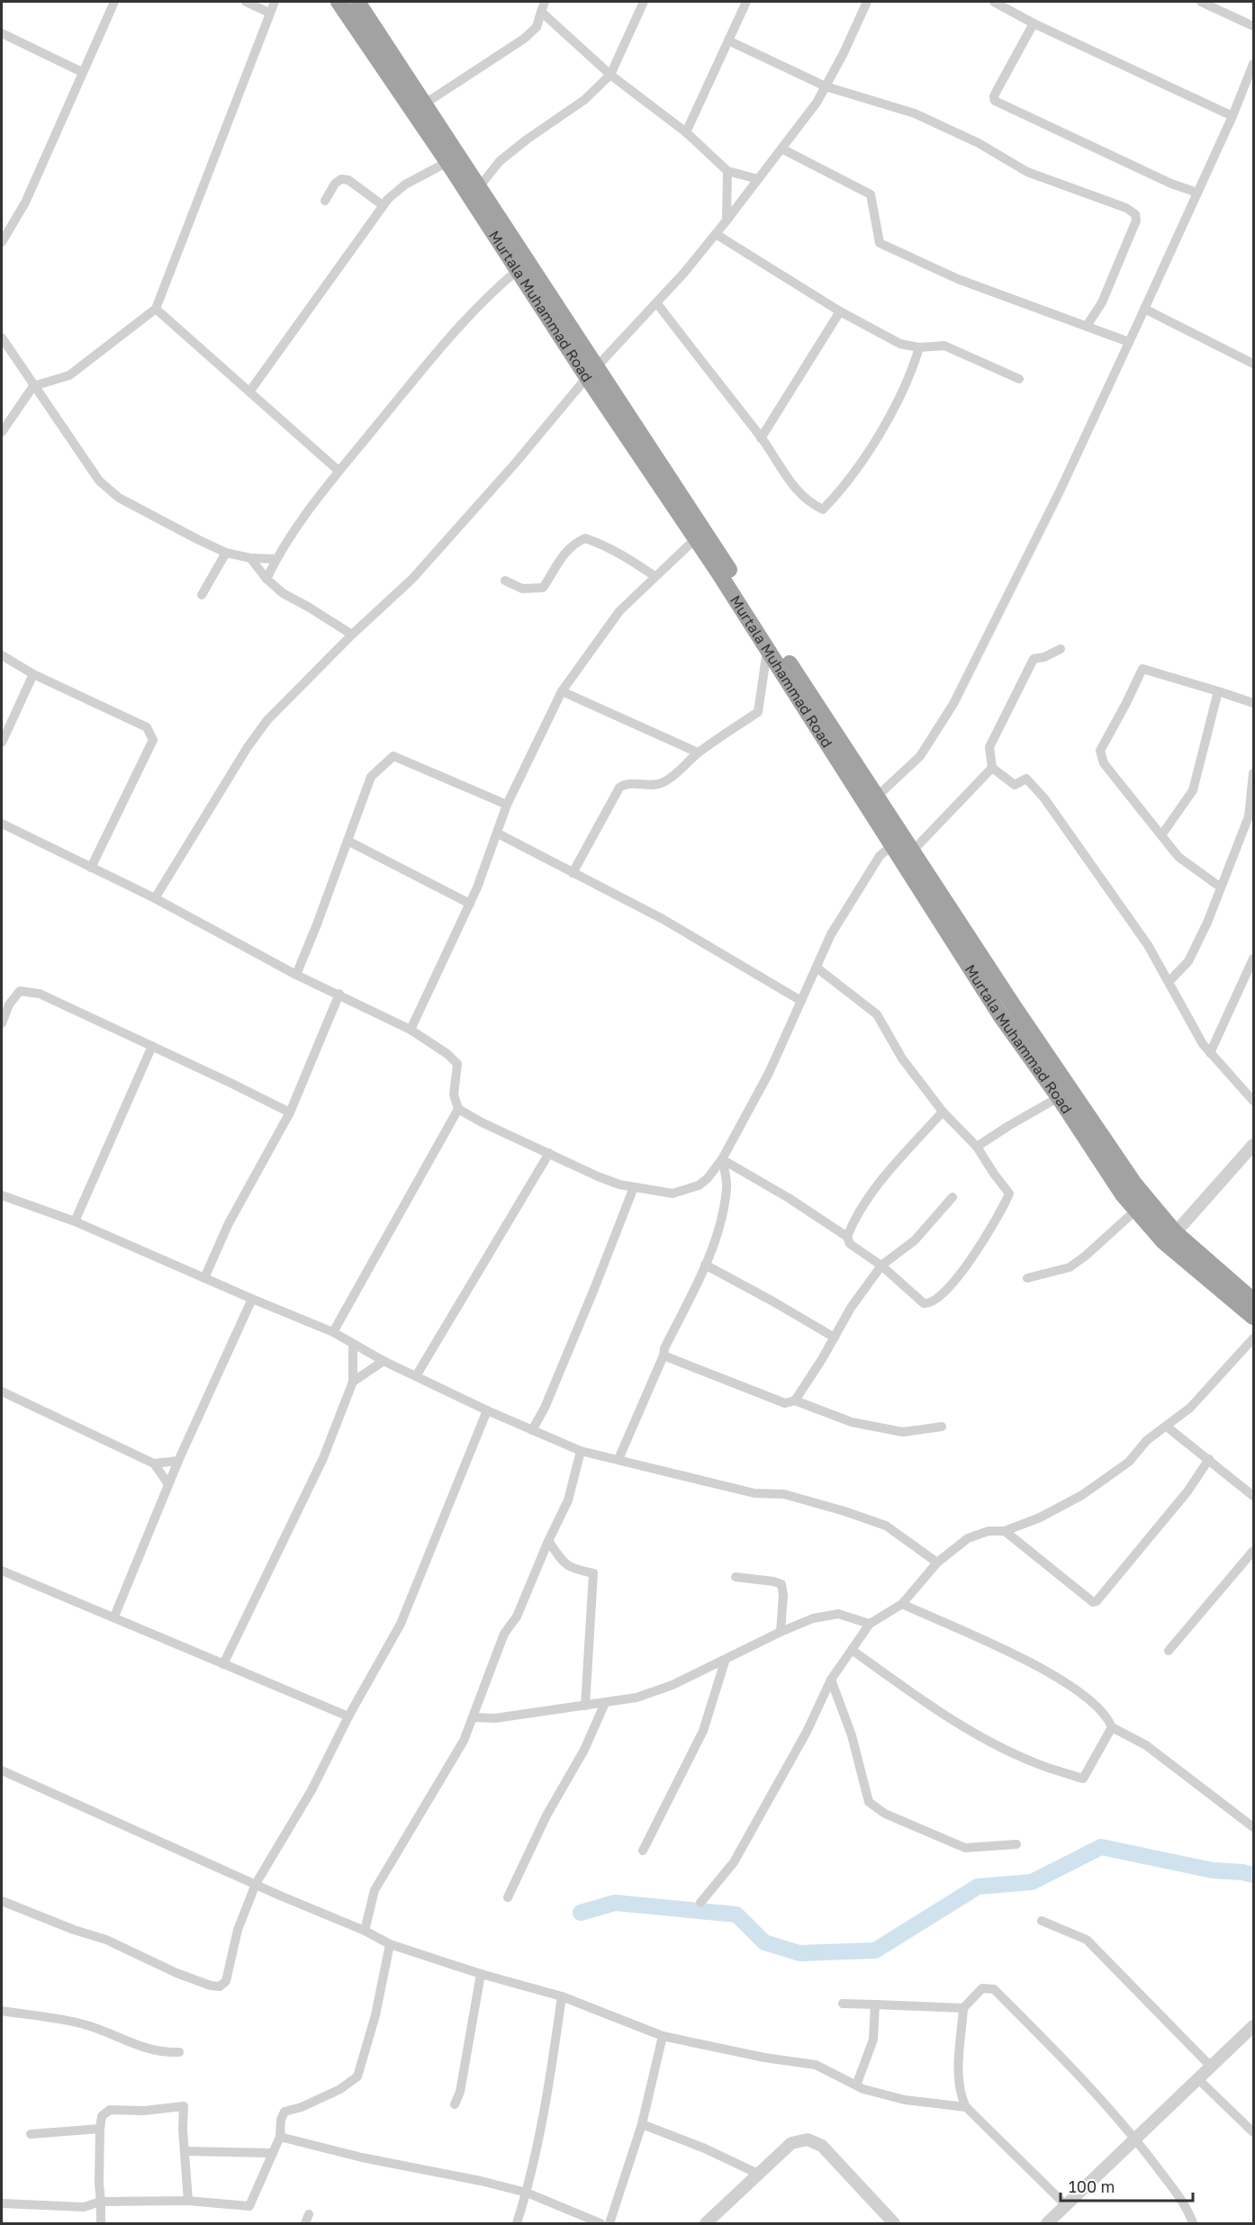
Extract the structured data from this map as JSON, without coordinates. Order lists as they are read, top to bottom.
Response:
{
  "streets": {
    "highway": ["Murtala Muhammad Road"]
  },
  "scale_bar": "100 m"
}
